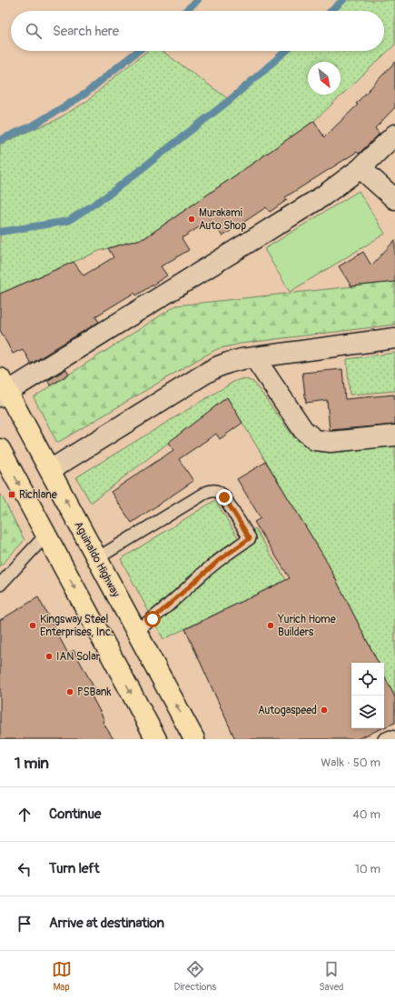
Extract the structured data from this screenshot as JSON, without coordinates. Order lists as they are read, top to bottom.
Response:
{
  "streets": {
    "highway": ["Aguinaldo Highway"]
  },
  "places": {
    "other": [
      "Murakami Auto Shop",
      "Kingsway Steel Enterprises, Inc.",
      "Yurich Home Builders",
      "IAN Solar",
      "PSBank",
      "Autogaspeed"
    ],
    "transit": ["Richlane"]
  },
  "north": "bottom right",
  "page": {
    "search": "Search here",
    "heading": ["1 min", "Walk · 50 m"],
    "list": [
      ["Continue", "40 m"],
      ["Turn left", "10 m"],
      "Arrive at destination"
    ],
    "nav": ["Map", "Directions", "Saved"]
  }
}
